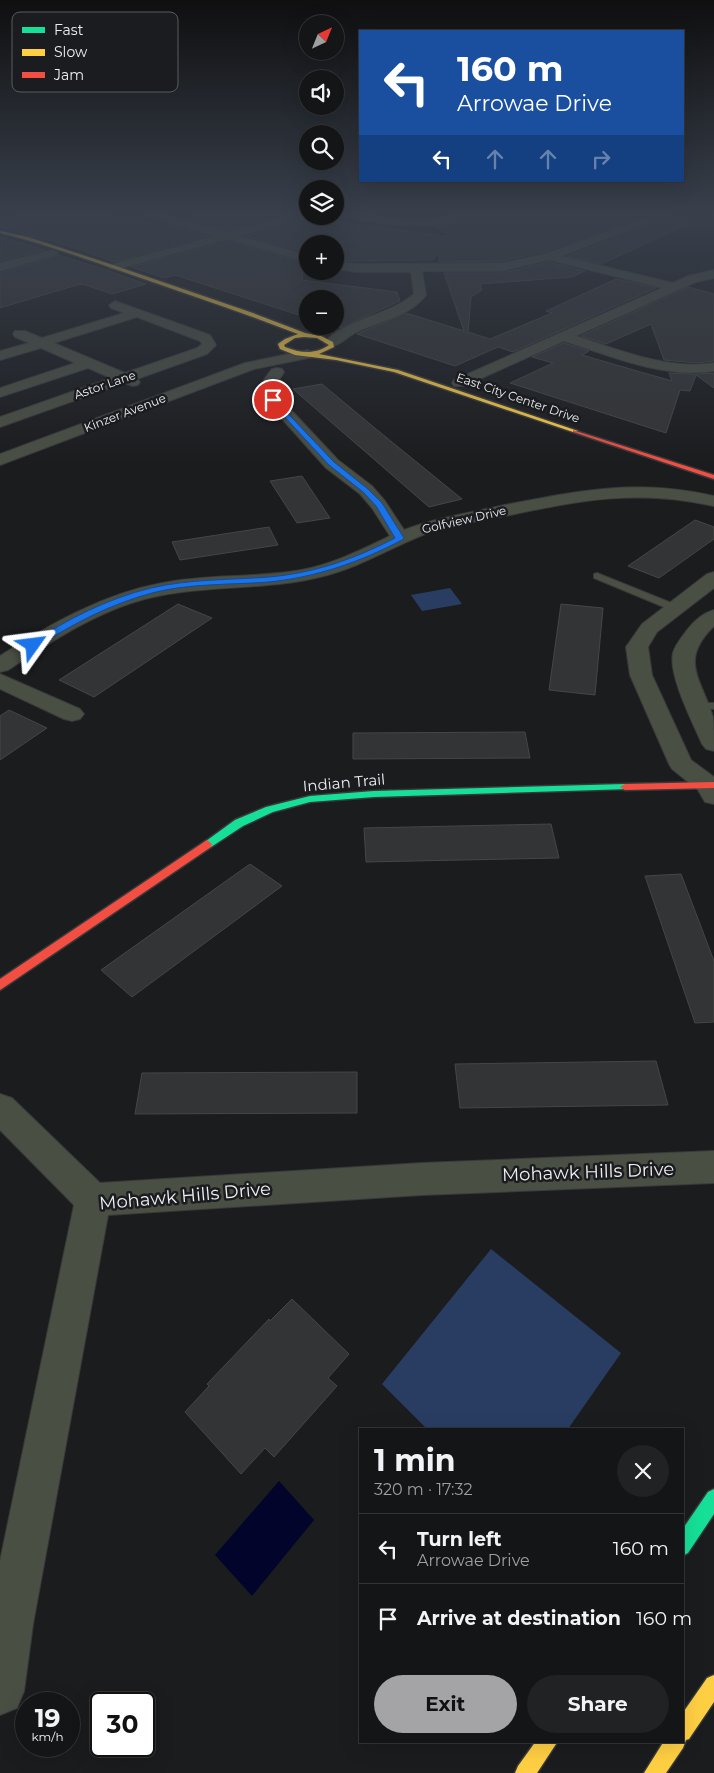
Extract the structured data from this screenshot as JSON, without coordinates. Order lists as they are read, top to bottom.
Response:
{
  "streets": {
    "main road": ["East City Center Drive", "Indian Trail"],
    "street": [
      "Astor Lane",
      "Kinzer Avenue",
      "Golfview Drive",
      "Mohawk Hills Drive"
    ]
  },
  "crossings": [
    ["East City Center Drive", "Kinzer Avenue"]
  ],
  "legend": ["Fast", "Slow", "Jam"],
  "north": "top right",
  "page": {
    "map_buttons": ["+", "−"],
    "turn": ["160 m", "Arrowae Drive"],
    "heading": ["1 min", "320 m · 17:32"],
    "list": [
      {
        "name": "Turn left",
        "note": "Arrowae Drive",
        "value": "160 m"
      },
      {
        "name": "Arrive at destination",
        "value": "160 m"
      }
    ],
    "buttons": ["Exit", "Share"],
    "speed": "19 km/h",
    "limit": "30"
  }
}
